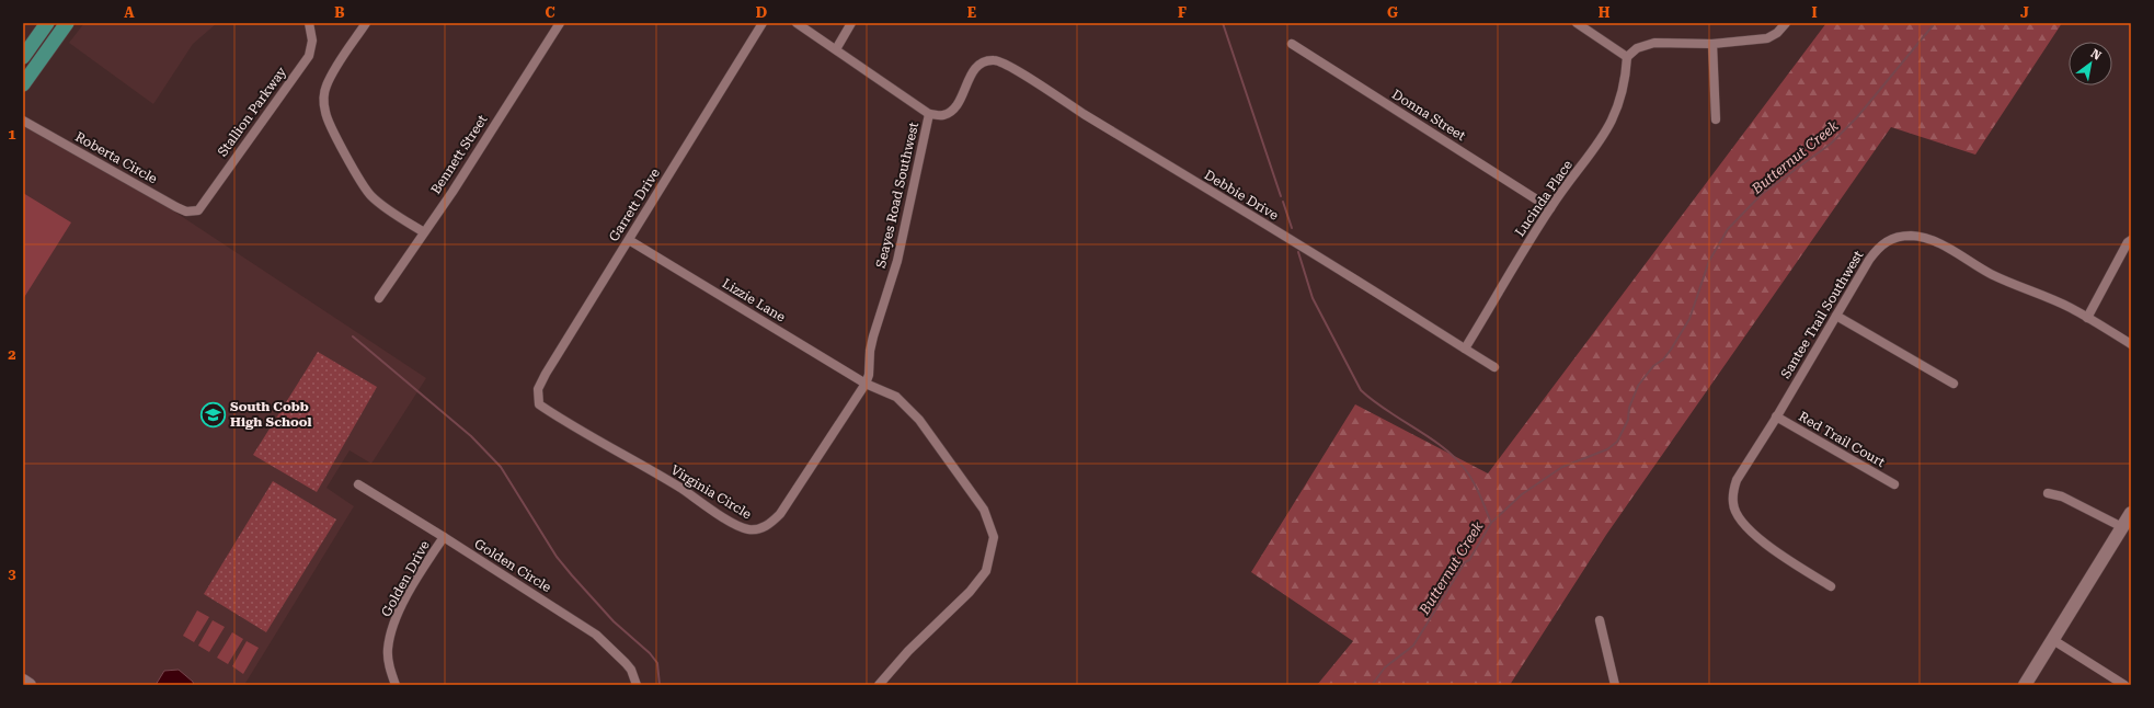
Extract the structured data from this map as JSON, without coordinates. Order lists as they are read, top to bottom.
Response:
{
  "streets": {
    "street": [
      "Stallion Parkway",
      "Donna Street",
      "Bennett Street",
      "Roberta Circle",
      "Seayes Road Southwest",
      "Debbie Drive",
      "Lucinda Place",
      "Garrett Drive",
      "Lizzie Lane",
      "Santee Trail Southwest",
      "Red Trail Court",
      "Virginia Circle",
      "Golden Circle",
      "Golden Drive"
    ]
  },
  "crossings": [
    ["Stallion Parkway", "Roberta Circle"],
    ["Donna Street", "Lucinda Place"],
    ["Seayes Road Southwest", "Debbie Drive"],
    ["Seayes Road Southwest", "Lizzie Lane"],
    ["Seayes Road Southwest", "Virginia Circle"],
    ["Debbie Drive", "Lucinda Place"],
    ["Garrett Drive", "Lizzie Lane"],
    ["Garrett Drive", "Virginia Circle"],
    ["Lizzie Lane", "Virginia Circle"],
    ["Santee Trail Southwest", "Red Trail Court"],
    ["Golden Circle", "Golden Drive"]
  ],
  "water": ["Butternut Creek"],
  "places": {
    "school or university": ["South Cobb High School"]
  },
  "north": "top right",
  "grid": {
    "columns": [
      "A",
      "B",
      "C",
      "D",
      "E",
      "F",
      "G",
      "H",
      "I",
      "J"
    ],
    "rows": ["1", "2", "3"]
  }
}
